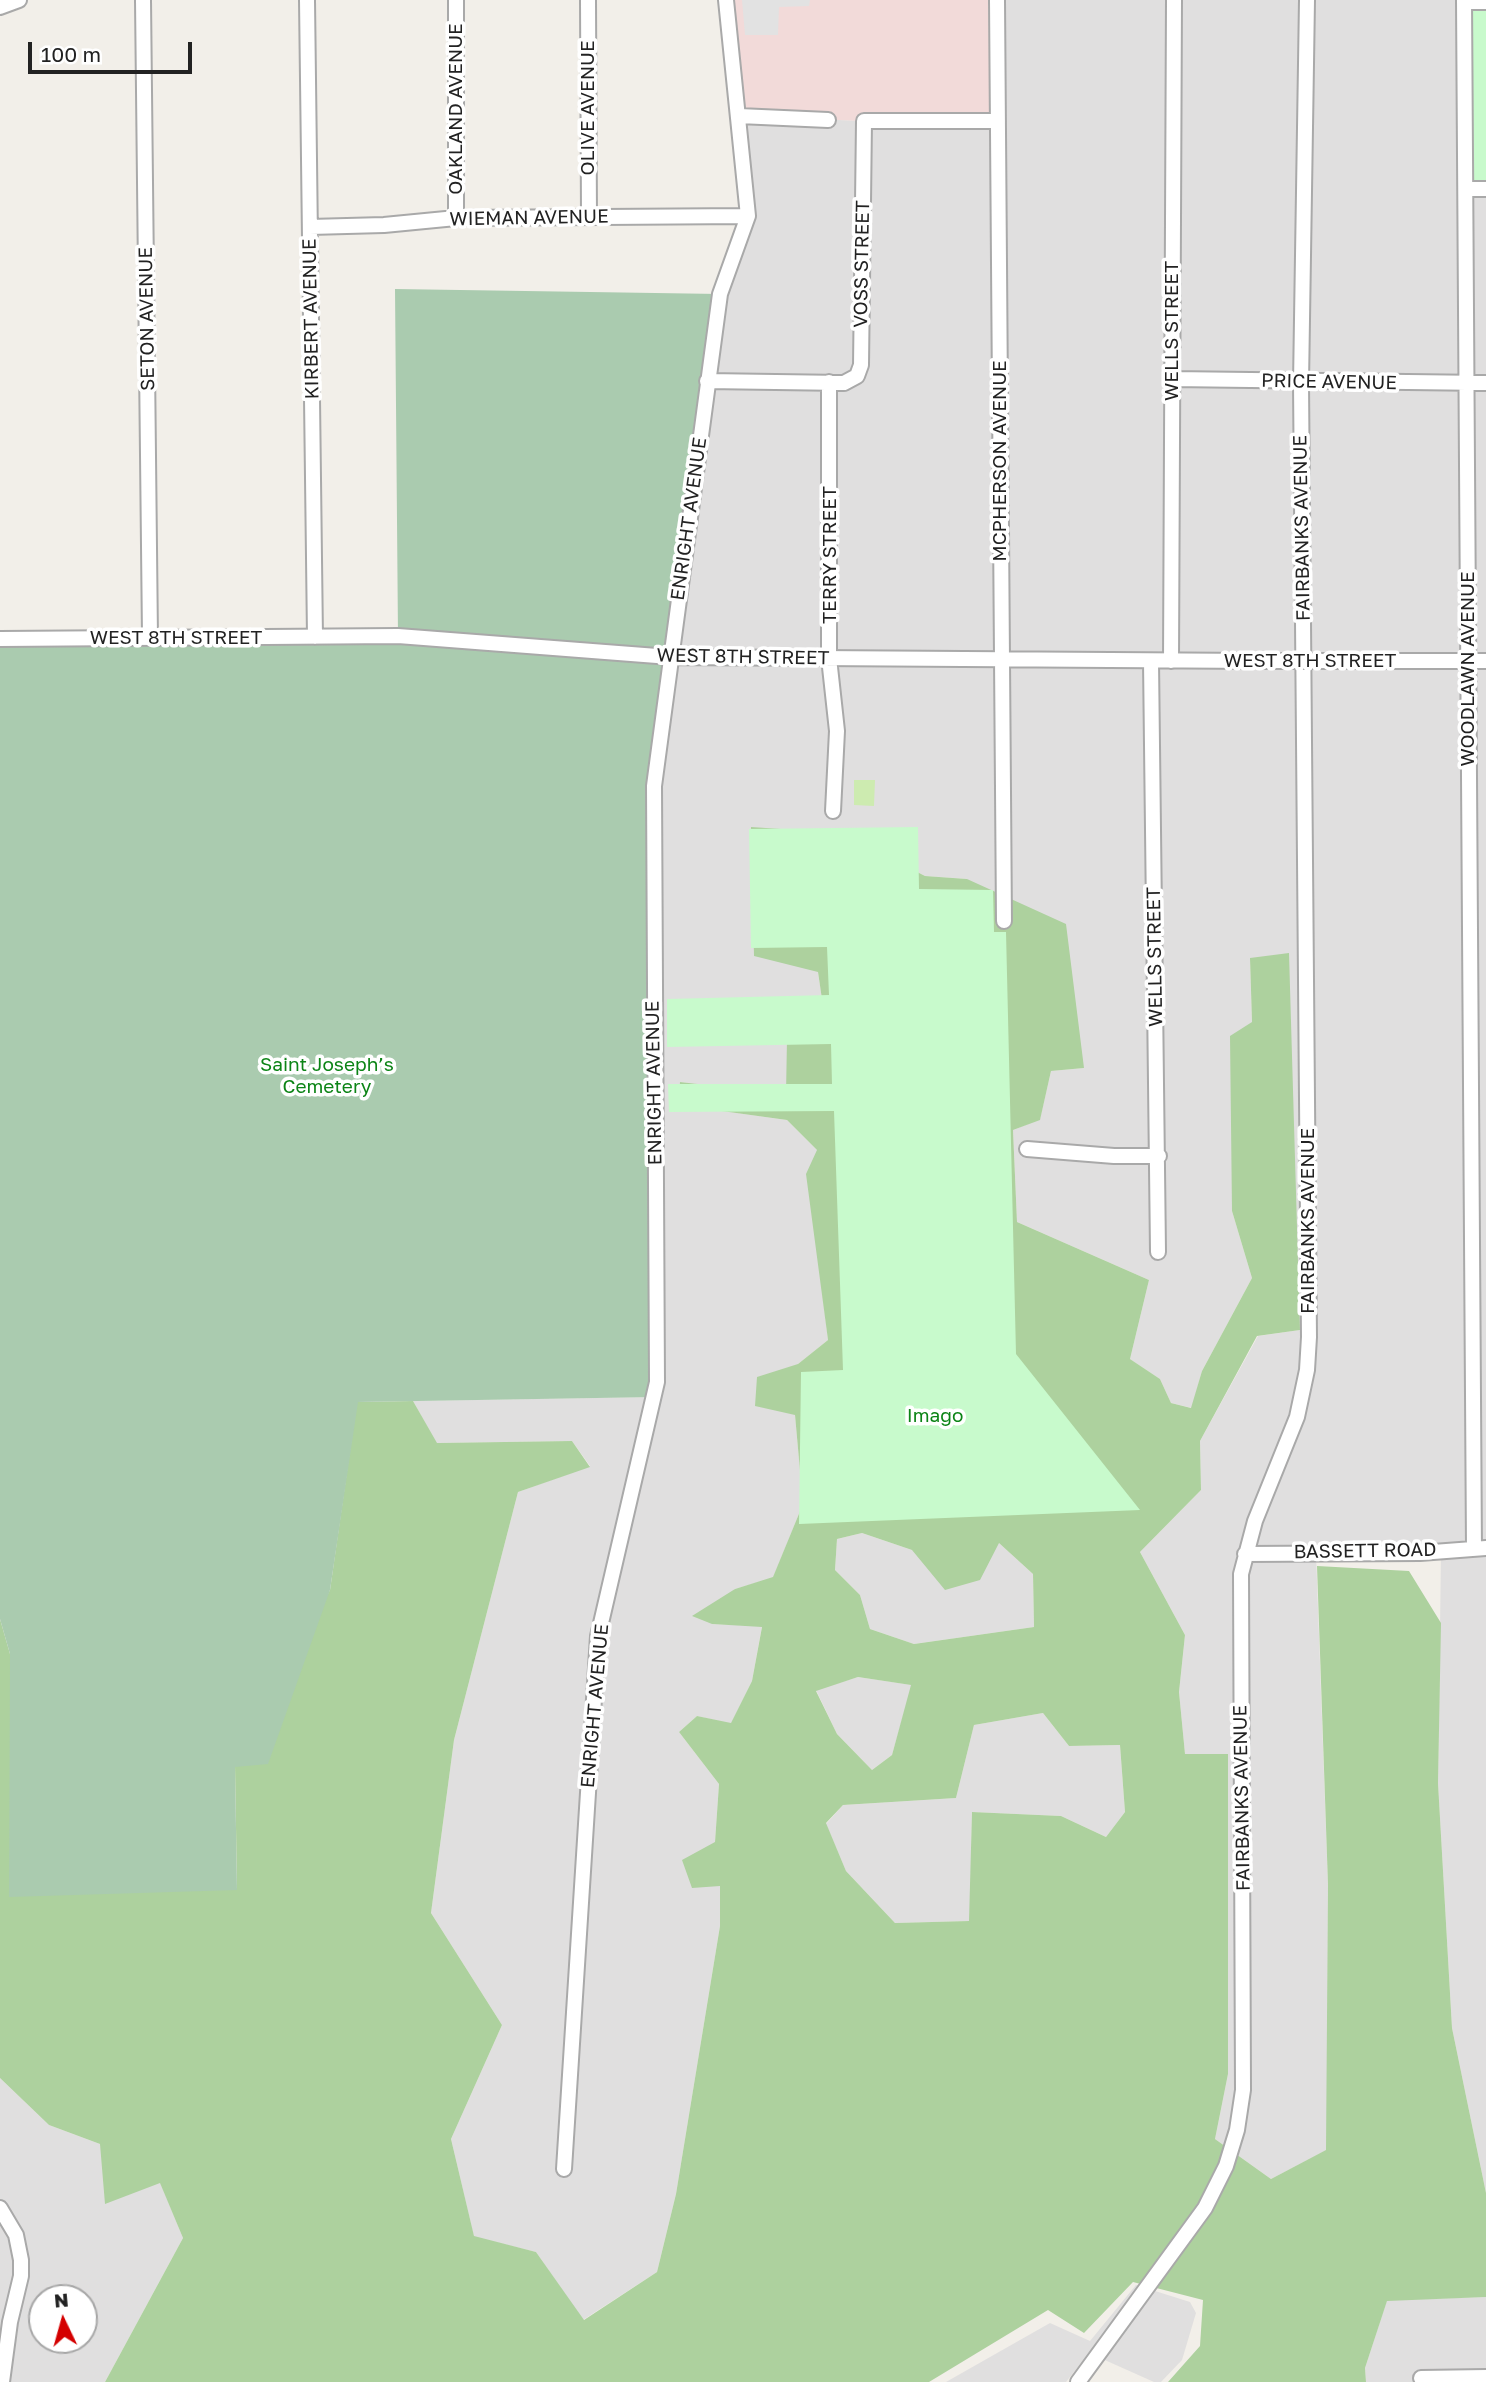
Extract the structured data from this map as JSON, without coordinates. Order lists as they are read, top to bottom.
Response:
{
  "streets": {
    "street": [
      "OLIVE AVENUE",
      "OAKLAND AVENUE",
      "WIEMAN AVENUE",
      "VOSS STREET",
      "SETON AVENUE",
      "KIRBERT AVENUE",
      "WELLS STREET",
      "PRICE AVENUE",
      "MCPHERSON AVENUE",
      "ENRIGHT AVENUE",
      "FAIRBANKS AVENUE",
      "TERRY STREET",
      "WEST 8TH STREET",
      "WOODLAWN AVENUE",
      "BASSETT ROAD"
    ]
  },
  "crossings": [
    ["OLIVE AVENUE", "WIEMAN AVENUE"],
    ["OAKLAND AVENUE", "WIEMAN AVENUE"],
    ["WIEMAN AVENUE", "KIRBERT AVENUE"],
    ["WIEMAN AVENUE", "ENRIGHT AVENUE"],
    ["VOSS STREET", "MCPHERSON AVENUE"],
    ["VOSS STREET", "TERRY STREET"],
    ["SETON AVENUE", "WEST 8TH STREET"],
    ["KIRBERT AVENUE", "WEST 8TH STREET"],
    ["WELLS STREET", "PRICE AVENUE"],
    ["WELLS STREET", "WEST 8TH STREET"],
    ["PRICE AVENUE", "FAIRBANKS AVENUE"],
    ["PRICE AVENUE", "WOODLAWN AVENUE"],
    ["MCPHERSON AVENUE", "WEST 8TH STREET"],
    ["ENRIGHT AVENUE", "WEST 8TH STREET"],
    ["FAIRBANKS AVENUE", "BASSETT ROAD"],
    ["TERRY STREET", "WEST 8TH STREET"],
    ["WOODLAWN AVENUE", "BASSETT ROAD"]
  ],
  "parks": ["Saint Joseph’s Cemetery", "Imago"],
  "scale_bar": "100 m",
  "north": "top"
}
